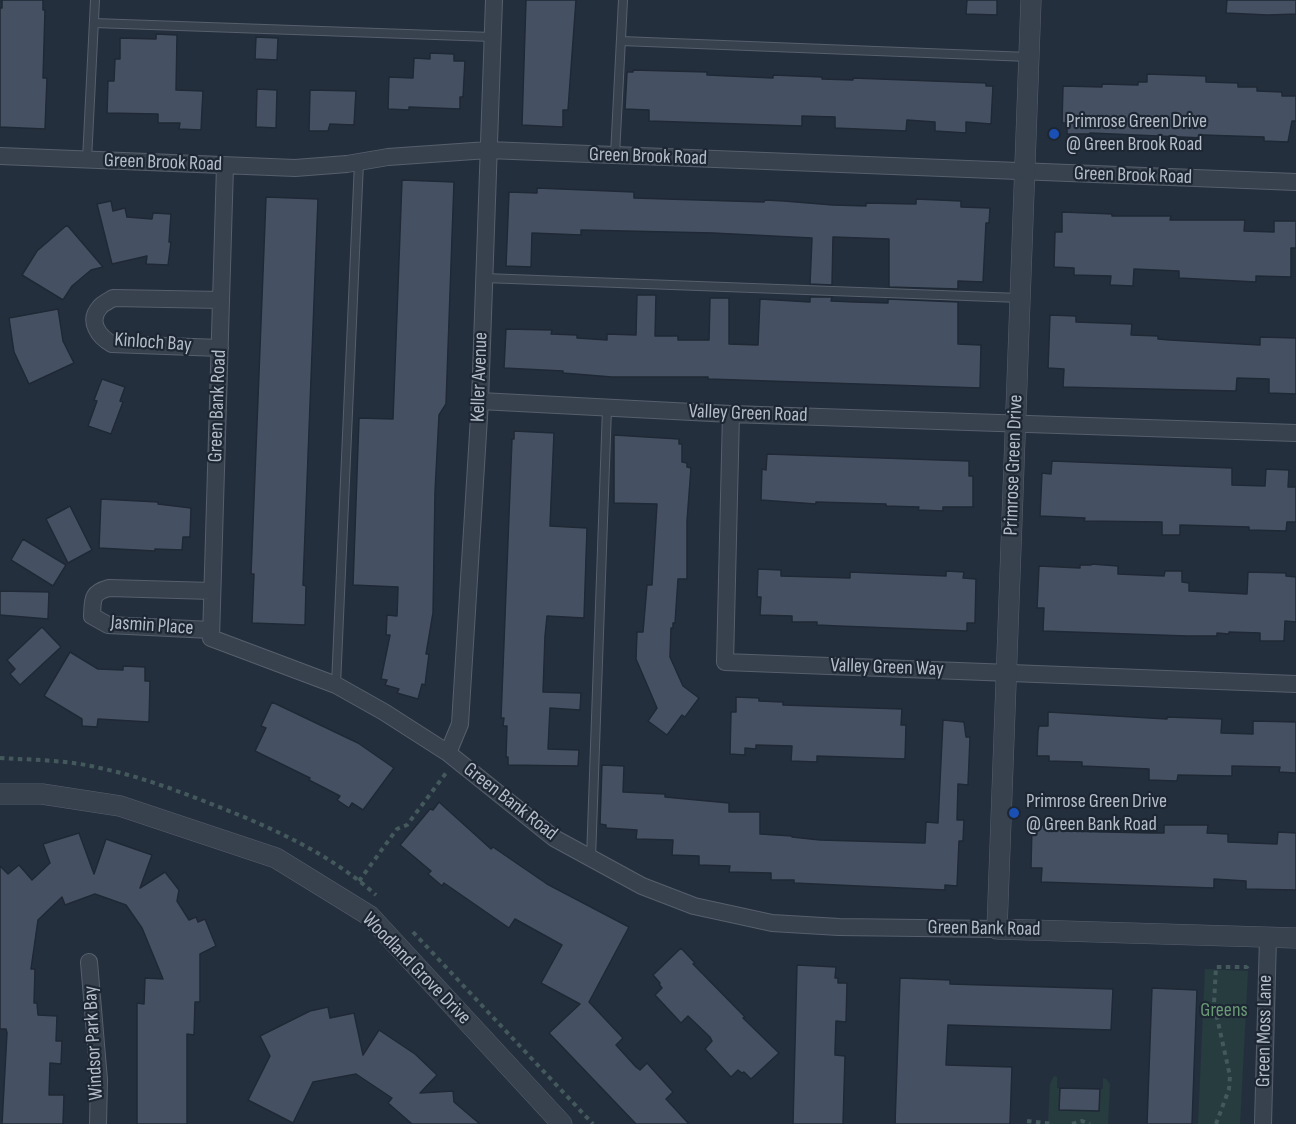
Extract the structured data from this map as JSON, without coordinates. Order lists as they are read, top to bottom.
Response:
{
  "streets": {
    "street": [
      "Green Brook Road",
      "Kinloch Bay",
      "Keller Avenue",
      "Green Bank Road",
      "Valley Green Road",
      "Primrose Green Drive",
      "Jasmin Place",
      "Valley Green Way",
      "Woodland Grove Drive",
      "Green Moss Lane",
      "Windsor Park Bay"
    ]
  },
  "crossings": [
    ["Green Brook Road", "Keller Avenue"],
    ["Green Brook Road", "Green Bank Road"],
    ["Green Brook Road", "Primrose Green Drive"],
    ["Kinloch Bay", "Green Bank Road"],
    ["Keller Avenue", "Green Bank Road"],
    ["Keller Avenue", "Valley Green Road"],
    ["Green Bank Road", "Primrose Green Drive"],
    ["Green Bank Road", "Jasmin Place"],
    ["Green Bank Road", "Green Moss Lane"],
    ["Valley Green Road", "Primrose Green Drive"],
    ["Valley Green Road", "Valley Green Way"],
    ["Primrose Green Drive", "Valley Green Way"]
  ],
  "parks": ["Greens"],
  "places": ["Primrose Green Drive @ Green Brook Road", "Primrose Green Drive @ Green Bank Road"]
}
